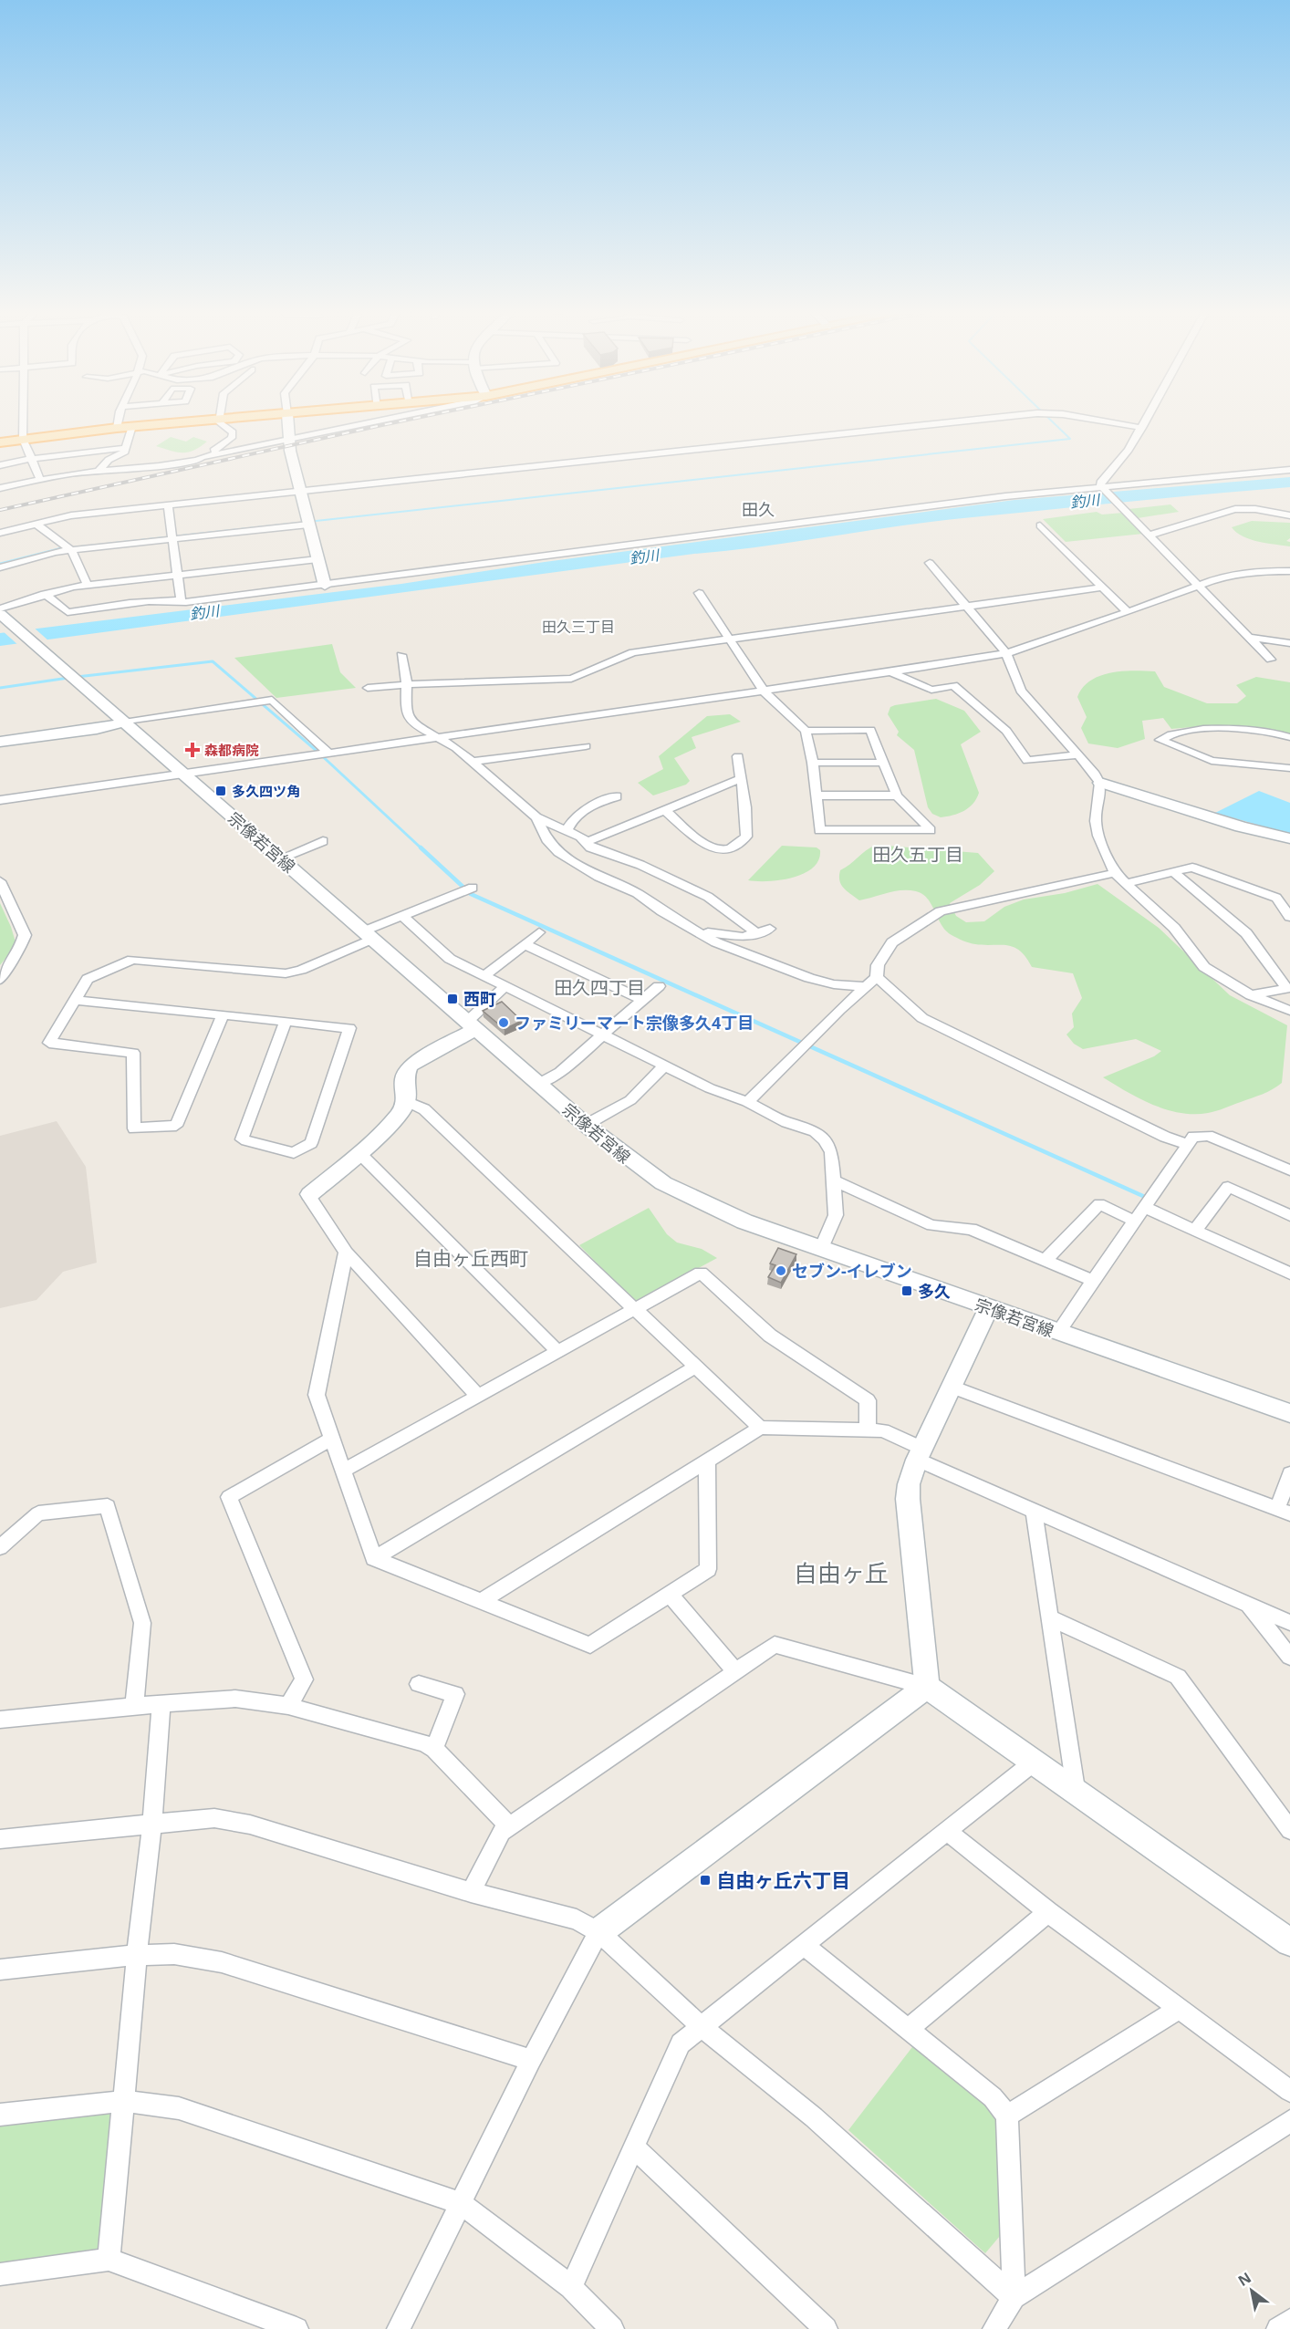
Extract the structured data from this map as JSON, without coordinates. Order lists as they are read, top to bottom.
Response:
{
  "streets": {
    "street": ["宗像若宮線"]
  },
  "districts": [
    "田久",
    "田久三丁目",
    "田久五丁目",
    "田久四丁目",
    "自由ヶ丘西町",
    "自由ヶ丘"
  ],
  "water": ["釣川"],
  "places": {
    "health": ["森都病院"],
    "transit": [
      "多久四ツ角",
      "西町",
      "多久",
      "自由ヶ丘六丁目"
    ],
    "other": ["ファミリーマート宗像多久4丁目", "セブン-イレブン"]
  },
  "north": "top left"
}
